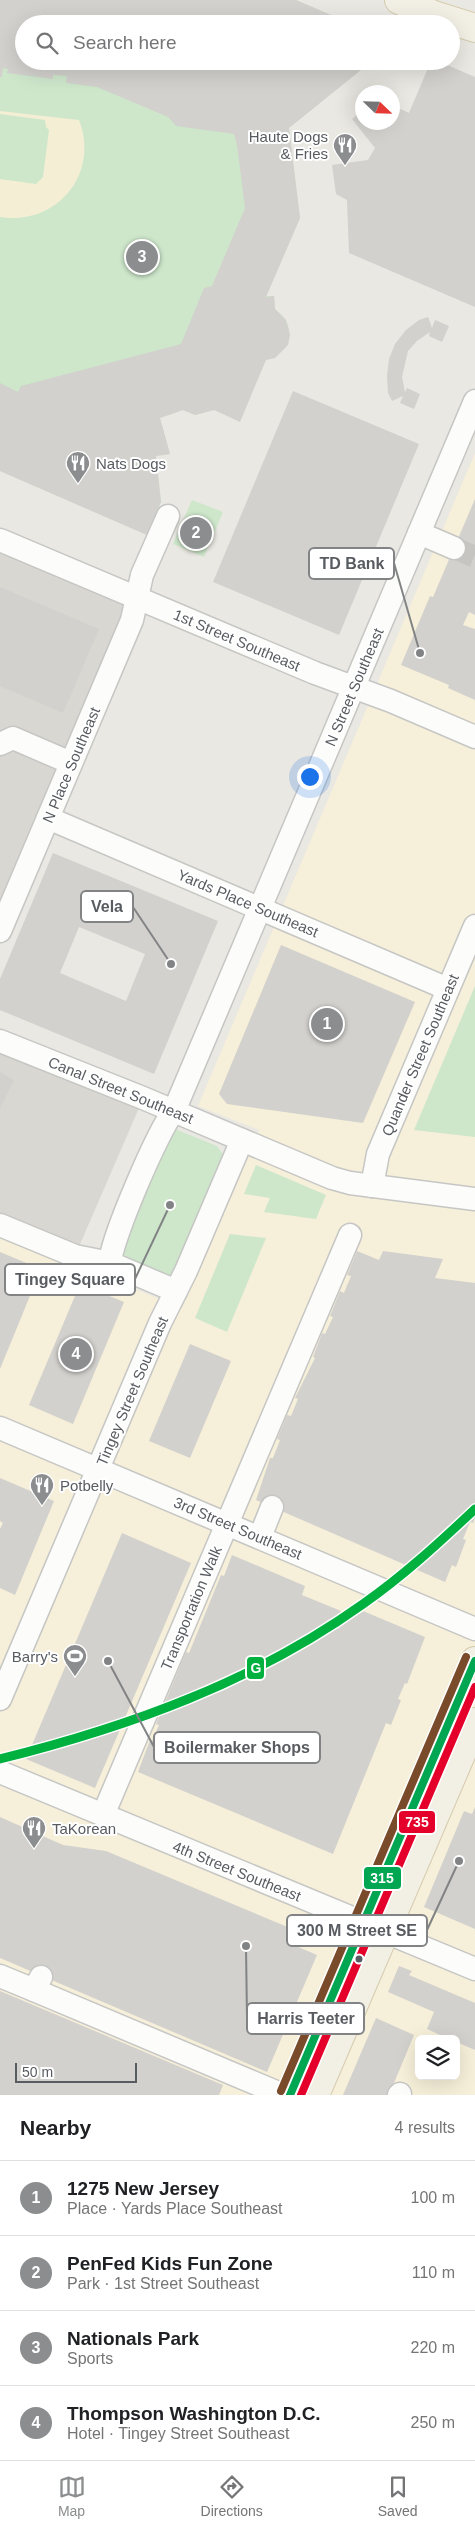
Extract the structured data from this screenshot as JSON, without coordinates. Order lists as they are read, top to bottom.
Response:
{
  "streets": {
    "street": [
      "1st Street Southeast",
      "N Street Southeast",
      "N Place Southeast",
      "Yards Place Southeast",
      "Quander Street Southeast",
      "Canal Street Southeast",
      "Tingey Street Southeast",
      "3rd Street Southeast",
      "Transportation Walk",
      "4th Street Southeast"
    ]
  },
  "crossings": [
    ["1st Street Southeast", "N Street Southeast"],
    ["1st Street Southeast", "N Place Southeast"],
    ["N Street Southeast", "Yards Place Southeast"],
    ["N Street Southeast", "Canal Street Southeast"],
    ["N Place Southeast", "Yards Place Southeast"],
    ["Yards Place Southeast", "Quander Street Southeast"],
    ["Quander Street Southeast", "Canal Street Southeast"],
    ["Canal Street Southeast", "Tingey Street Southeast"],
    ["Tingey Street Southeast", "3rd Street Southeast"],
    ["3rd Street Southeast", "Transportation Walk"],
    ["Transportation Walk", "4th Street Southeast"]
  ],
  "places": {
    "restaurant": [
      "Haute Dogs & Fries",
      "Nats Dogs",
      "Potbelly",
      "TaKorean"
    ],
    "other": [
      "TD Bank",
      "Vela",
      "Tingey Square",
      "Boilermaker Shops",
      "300 M Street SE",
      "Harris Teeter"
    ],
    "sports": ["Barry's"]
  },
  "lines": ["transit line G", "transit line 315", "transit line 735"],
  "scale_bar": "50 m",
  "north": "bottom right",
  "page": {
    "search": "Search here",
    "pins": [
      "3",
      "2",
      "1",
      "4"
    ],
    "scale": "50 m",
    "heading": ["Nearby", "4 results"],
    "list": [
      {
        "mark": "1",
        "name": "1275 New Jersey",
        "note": "Place · Yards Place Southeast",
        "value": "100 m"
      },
      {
        "mark": "2",
        "name": "PenFed Kids Fun Zone",
        "note": "Park · 1st Street Southeast",
        "value": "110 m"
      },
      {
        "mark": "3",
        "name": "Nationals Park",
        "note": "Sports",
        "value": "220 m"
      },
      {
        "mark": "4",
        "name": "Thompson Washington D.C.",
        "note": "Hotel · Tingey Street Southeast",
        "value": "250 m"
      }
    ],
    "nav": ["Map", "Directions", "Saved"]
  }
}
